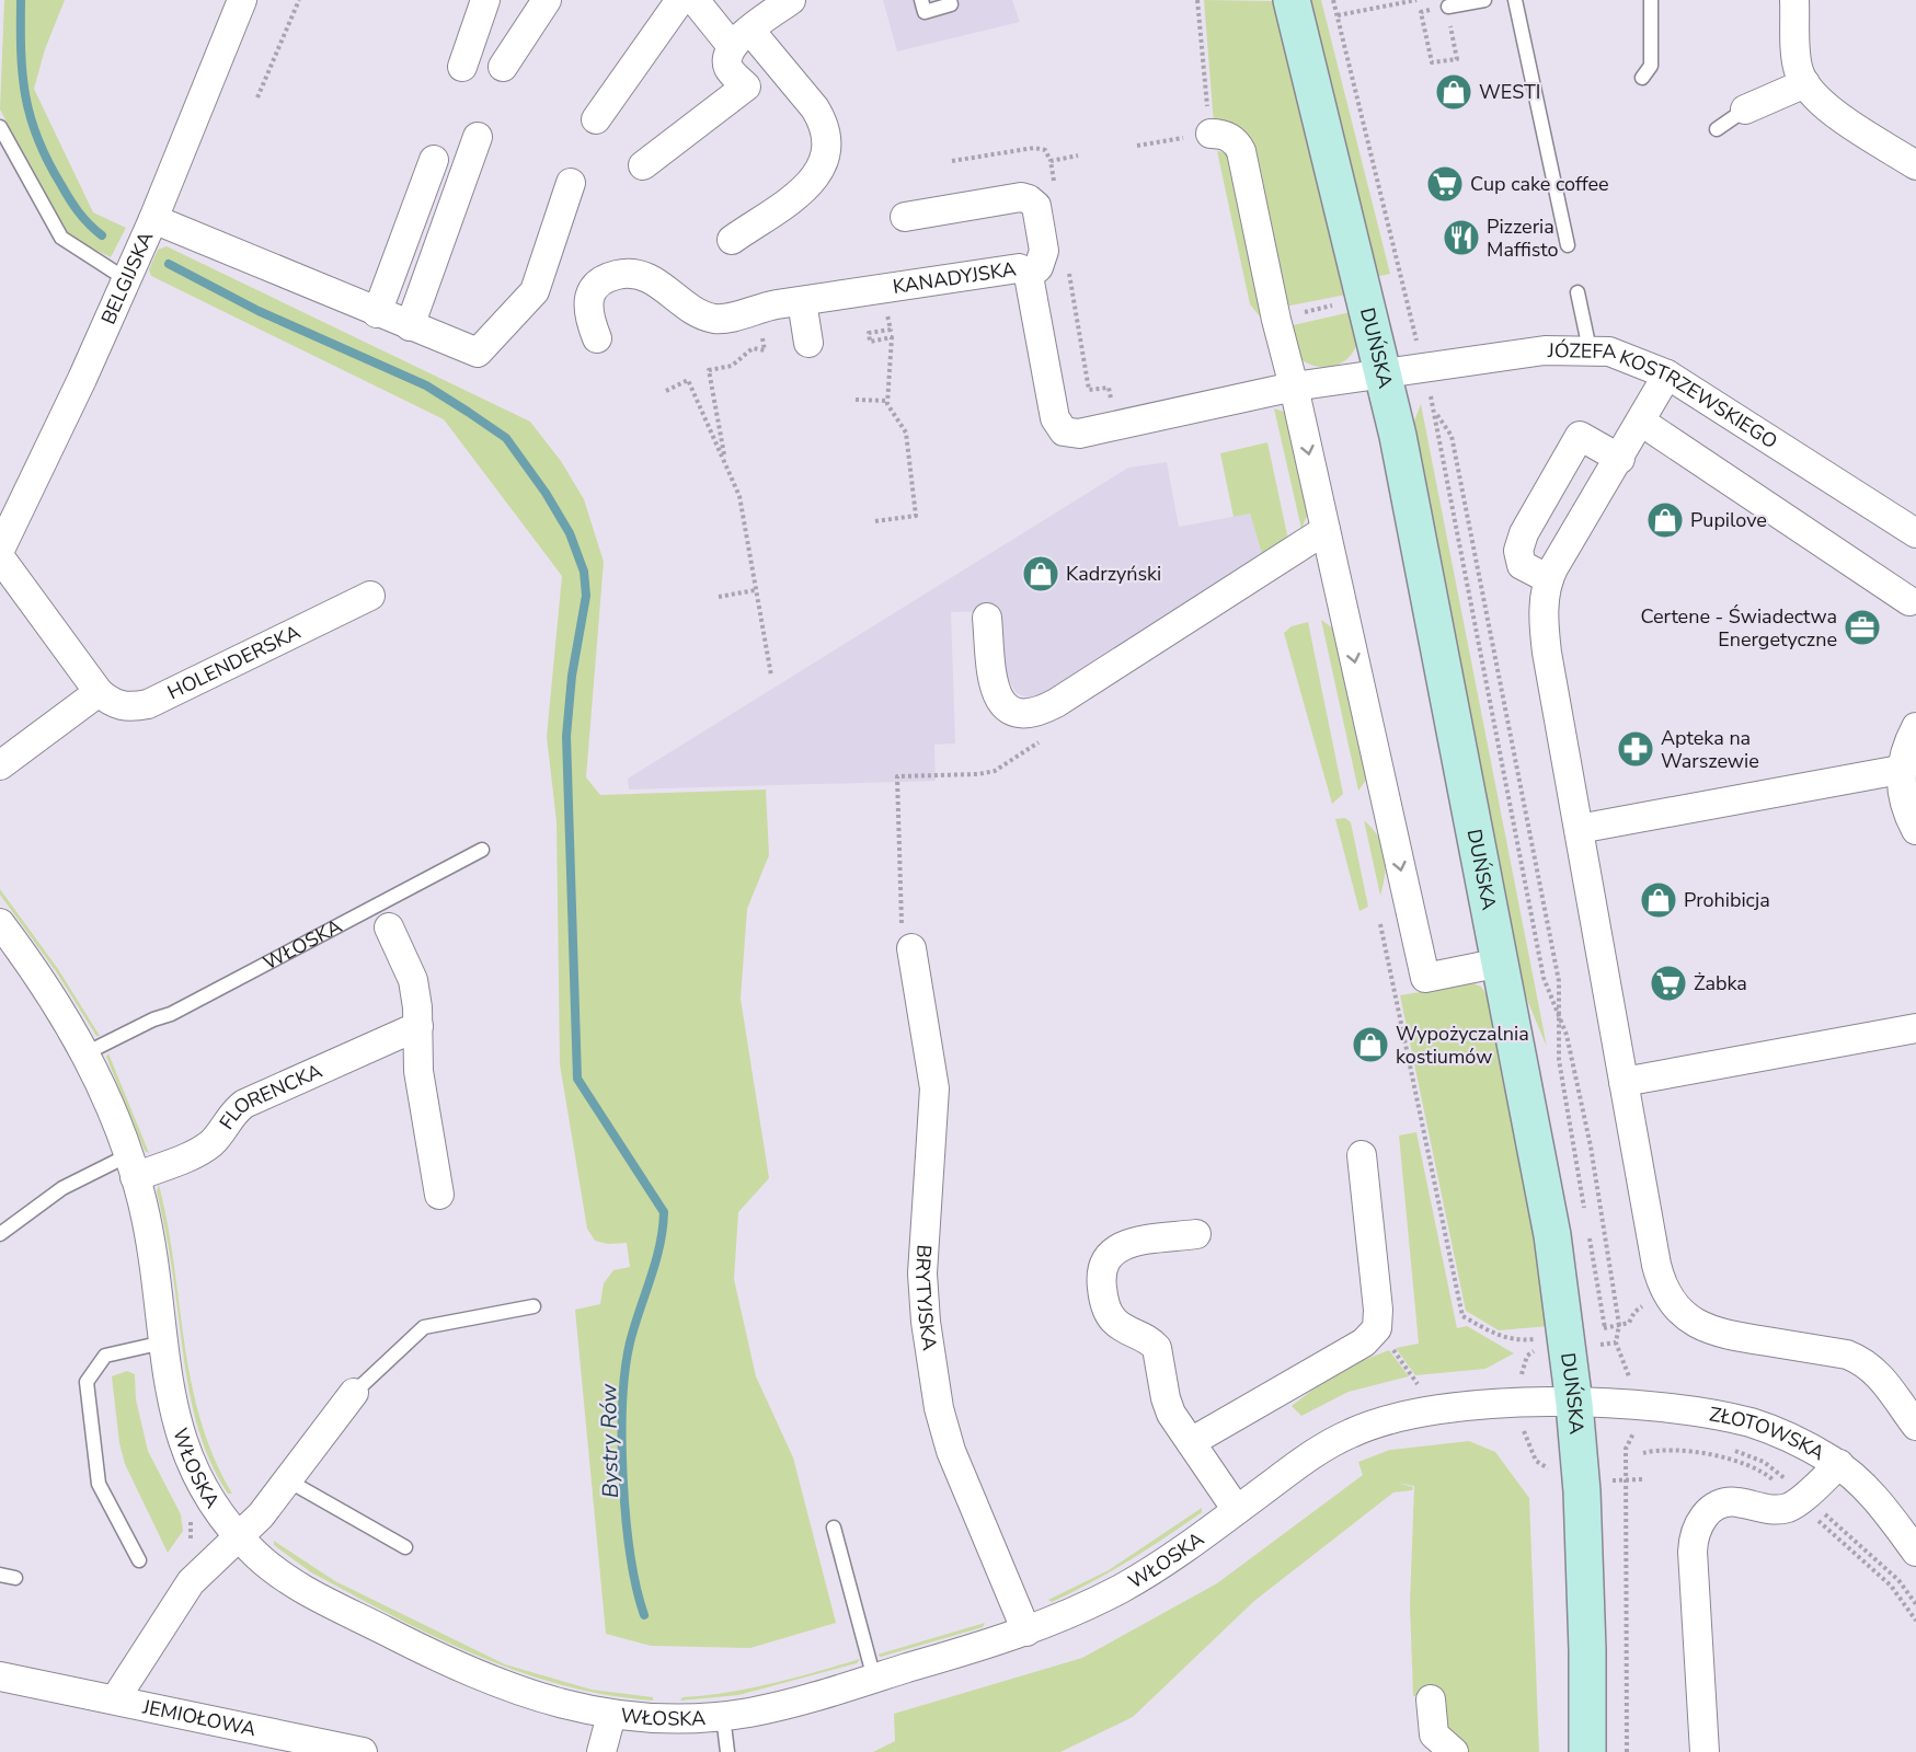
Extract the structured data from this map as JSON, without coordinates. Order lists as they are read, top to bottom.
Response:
{
  "streets": {
    "street": [
      "BELGIJSKA",
      "KANADYJSKA",
      "DUŃSKA",
      "JÓZEFA KOSTRZEWSKIEGO",
      "HOLENDERSKA",
      "WŁOSKA",
      "FLORENCKA",
      "BRYTYJSKA",
      "ZŁOTOWSKA",
      "JEMIOŁOWA"
    ]
  },
  "crossings": [
    ["KANADYJSKA", "JÓZEFA KOSTRZEWSKIEGO"],
    ["DUŃSKA", "JÓZEFA KOSTRZEWSKIEGO"],
    ["DUŃSKA", "WŁOSKA"],
    ["DUŃSKA", "ZŁOTOWSKA"],
    ["WŁOSKA", "FLORENCKA"],
    ["WŁOSKA", "BRYTYJSKA"],
    ["WŁOSKA", "ZŁOTOWSKA"],
    ["WŁOSKA", "JEMIOŁOWA"]
  ],
  "water": ["Bystry Rów"],
  "places": {
    "shop": [
      "WESTI",
      "Pupilove",
      "Kadrzyński",
      "Prohibicja",
      "Wypożyczalnia kostiumów"
    ],
    "supermarket": ["Cup cake coffee", "Żabka"],
    "restaurant": ["Pizzeria Maffisto"],
    "office": ["Certene - Świadectwa Energetyczne"],
    "pharmacy": ["Apteka na Warszewie"]
  }
}
